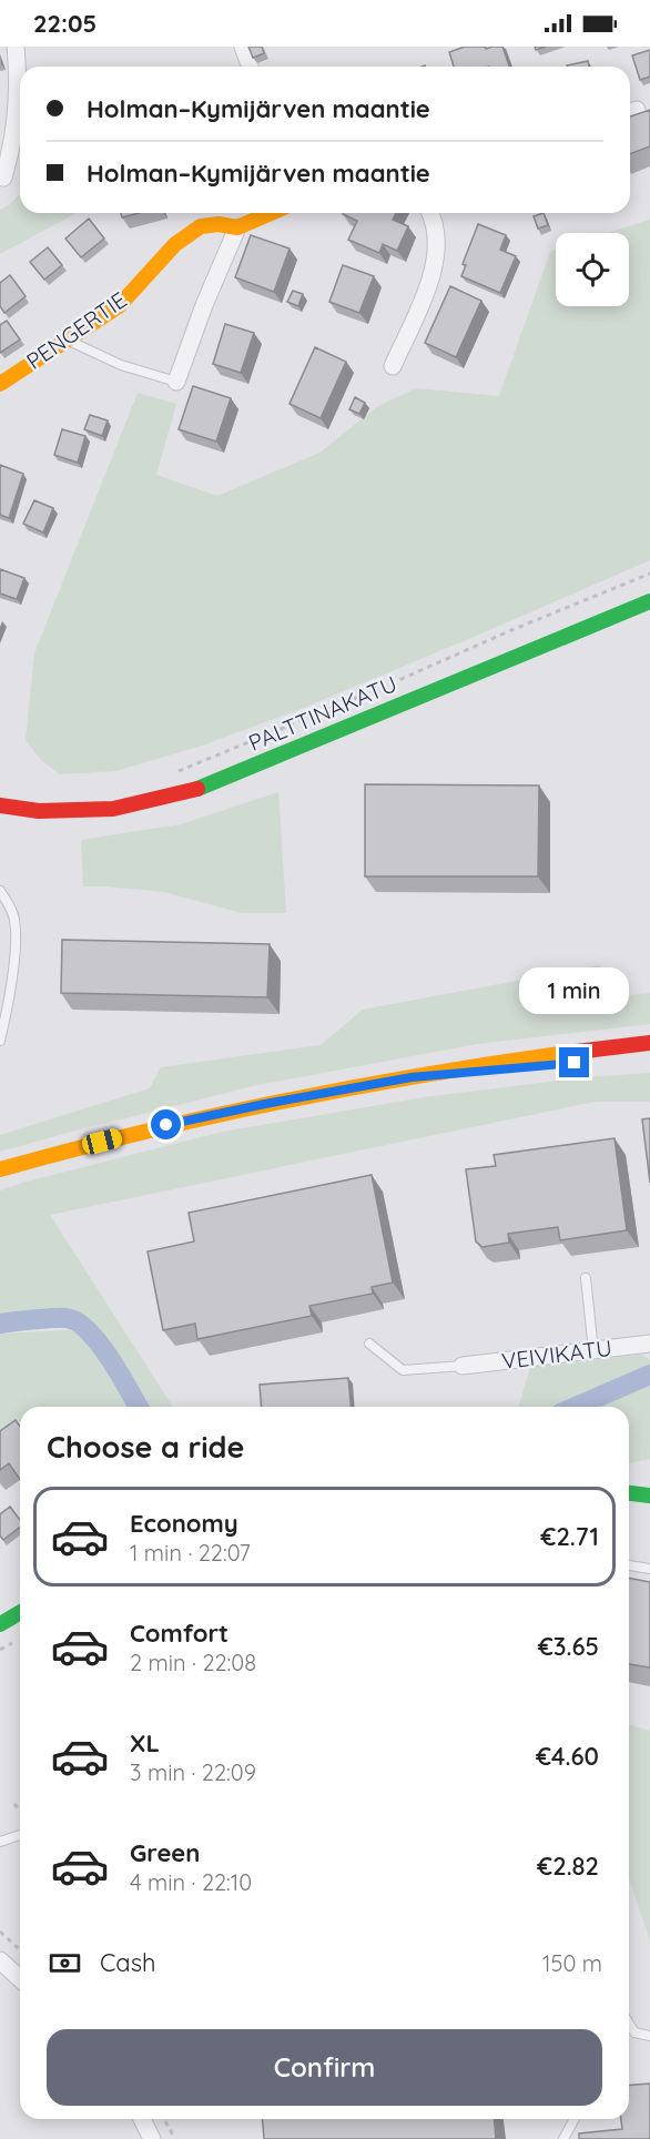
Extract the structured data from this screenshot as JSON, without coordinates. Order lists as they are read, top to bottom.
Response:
{
  "streets": {
    "main road": ["PENGERTIE", "PALTTINAKATU"],
    "street": ["VEIVIKATU"]
  },
  "page": {
    "status": "22:05",
    "banner": ["Holman–Kymijärven maantie", "Holman–Kymijärven maantie"],
    "bubble": "1 min",
    "heading": "Choose a ride",
    "list": [
      {
        "name": "Economy",
        "note": "1 min · 22:07",
        "value": "€2.71"
      },
      {
        "name": "Comfort",
        "note": "2 min · 22:08",
        "value": "€3.65"
      },
      {
        "name": "XL",
        "note": "3 min · 22:09",
        "value": "€4.60"
      },
      {
        "name": "Green",
        "note": "4 min · 22:10",
        "value": "€2.82"
      }
    ],
    "pay": ["Cash", "150 m"],
    "buttons": "Confirm"
  }
}
